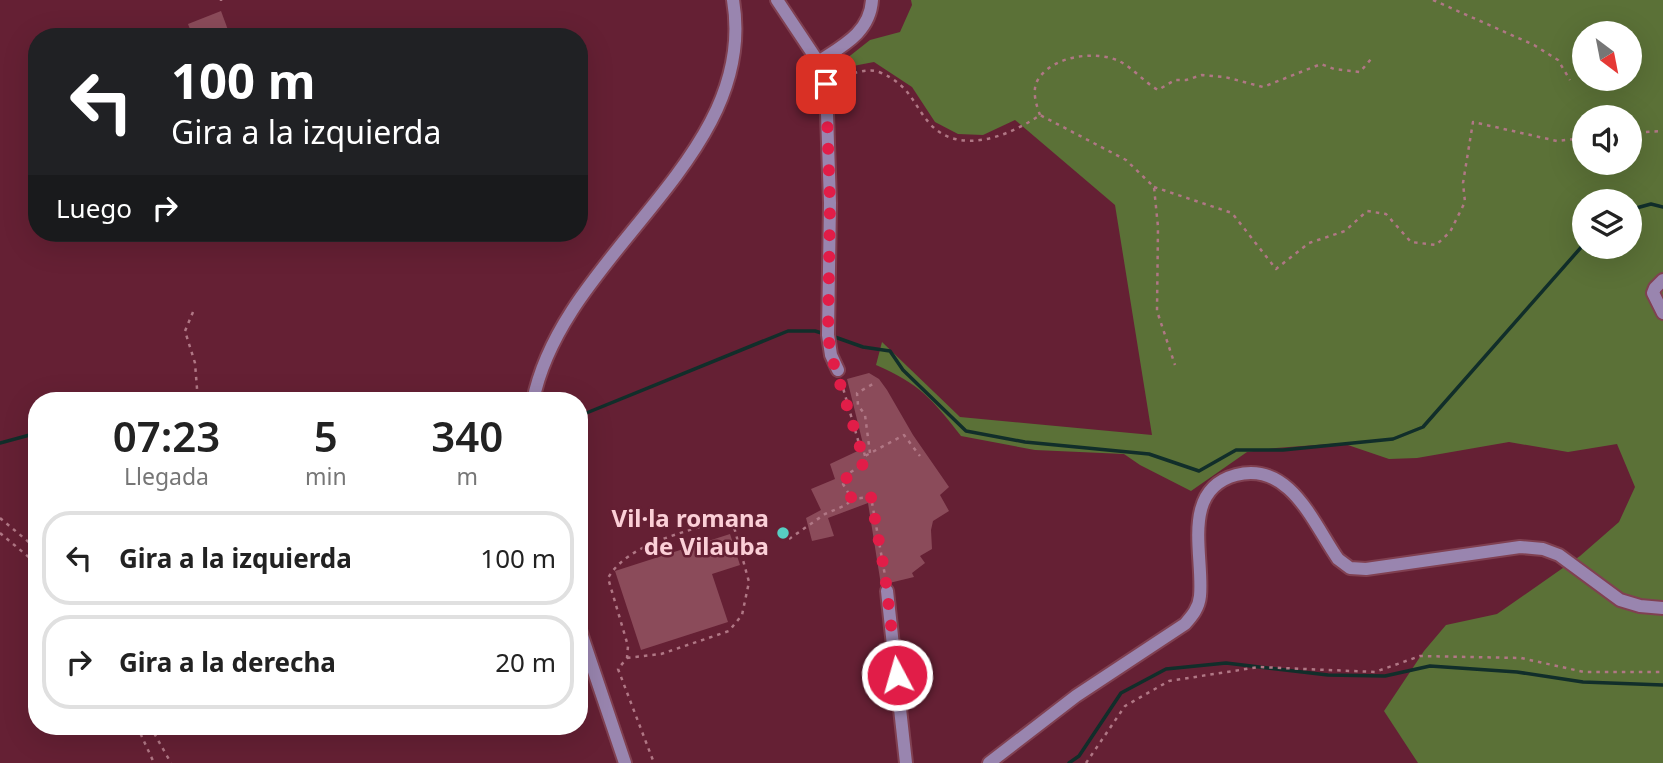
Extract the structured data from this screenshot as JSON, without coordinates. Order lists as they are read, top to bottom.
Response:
{
  "places": ["Vil·la romana de Vilauba"],
  "north": "bottom right",
  "page": {
    "turn": ["100 m", "Gira a la izquierda"],
    "then": "Luego",
    "eta": [
      "07:23",
      "Llegada",
      "5",
      "min",
      "340",
      "m"
    ],
    "list": [
      {
        "name": "Gira a la izquierda",
        "value": "100 m"
      },
      {
        "name": "Gira a la derecha",
        "value": "20 m"
      }
    ]
  }
}
